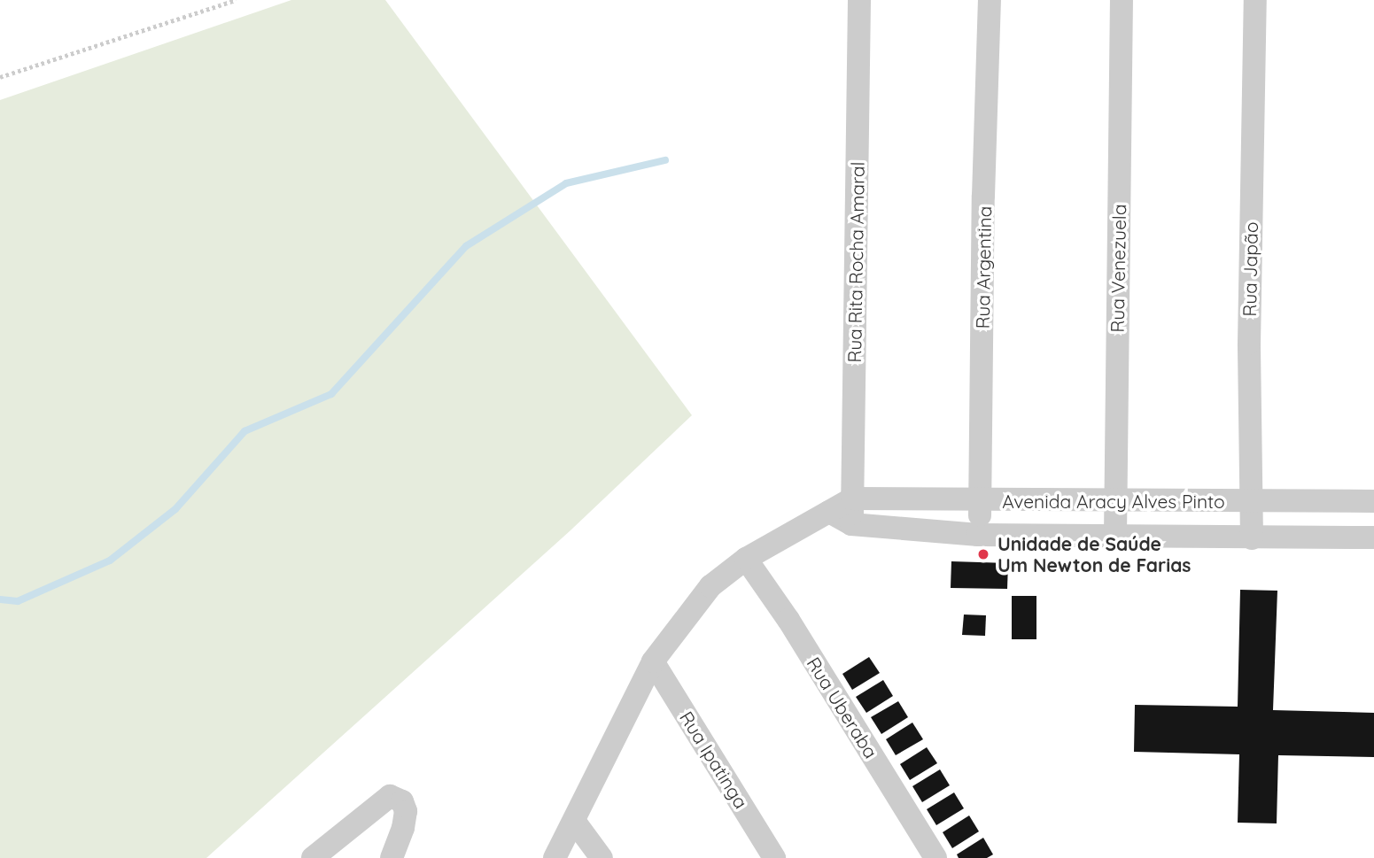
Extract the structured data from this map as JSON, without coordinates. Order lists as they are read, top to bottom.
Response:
{
  "streets": {
    "street": [
      "Rua Rita Rocha Amaral",
      "Rua Argentina",
      "Rua Venezuela",
      "Rua Japão",
      "Avenida Aracy Alves Pinto",
      "Rua Uberaba",
      "Rua Ipatinga"
    ]
  },
  "crossings": [
    ["Rua Rita Rocha Amaral", "Avenida Aracy Alves Pinto"],
    ["Rua Argentina", "Avenida Aracy Alves Pinto"],
    ["Rua Venezuela", "Avenida Aracy Alves Pinto"],
    ["Rua Japão", "Avenida Aracy Alves Pinto"]
  ],
  "places": ["Unidade de Saúde Um Newton de Farias"]
}
